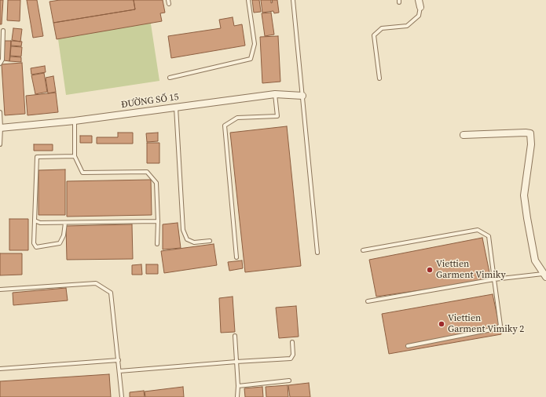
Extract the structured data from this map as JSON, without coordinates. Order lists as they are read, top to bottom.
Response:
{
  "streets": {
    "street": ["ĐƯỜNG SỐ 15"]
  },
  "places": ["Viettien Garment Vimiky", "Viettien Garment Vimiky 2"]
}
